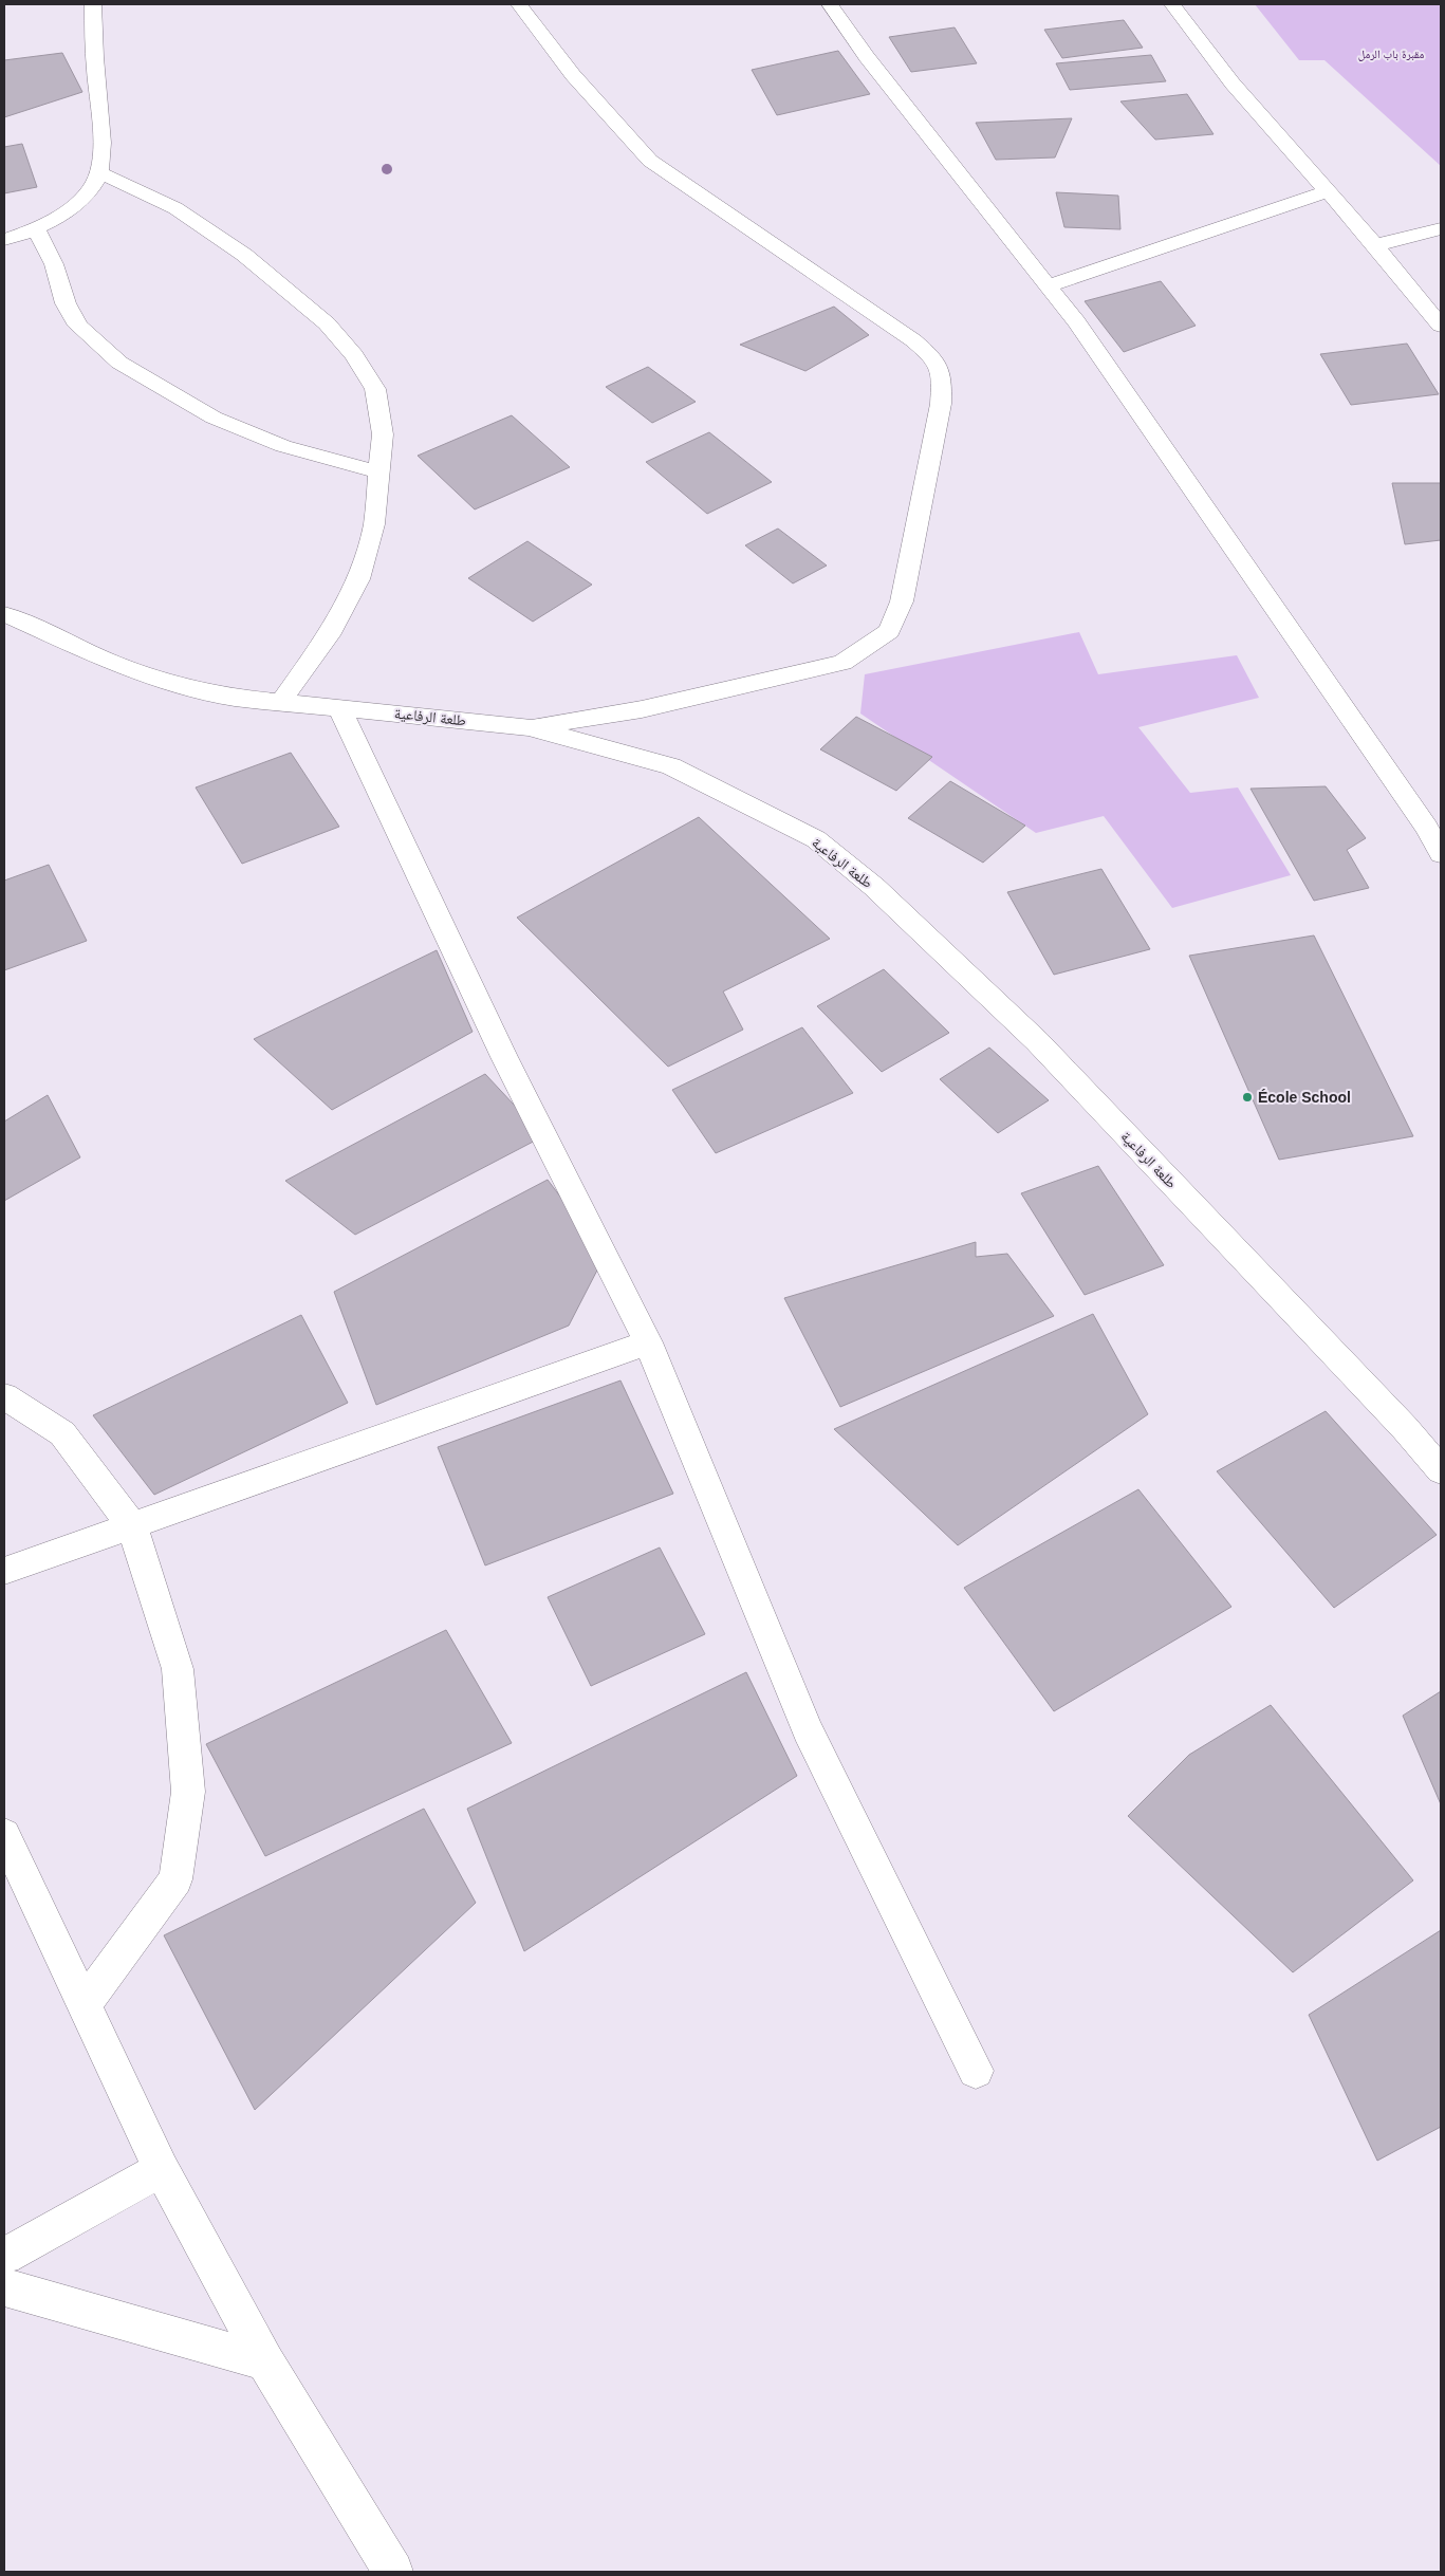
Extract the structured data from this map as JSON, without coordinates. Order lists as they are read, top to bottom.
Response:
{
  "streets": {
    "street": ["طلعة الرفاعية"]
  },
  "parks": ["مقبرة باب الرمل"],
  "places": ["École School"]
}
